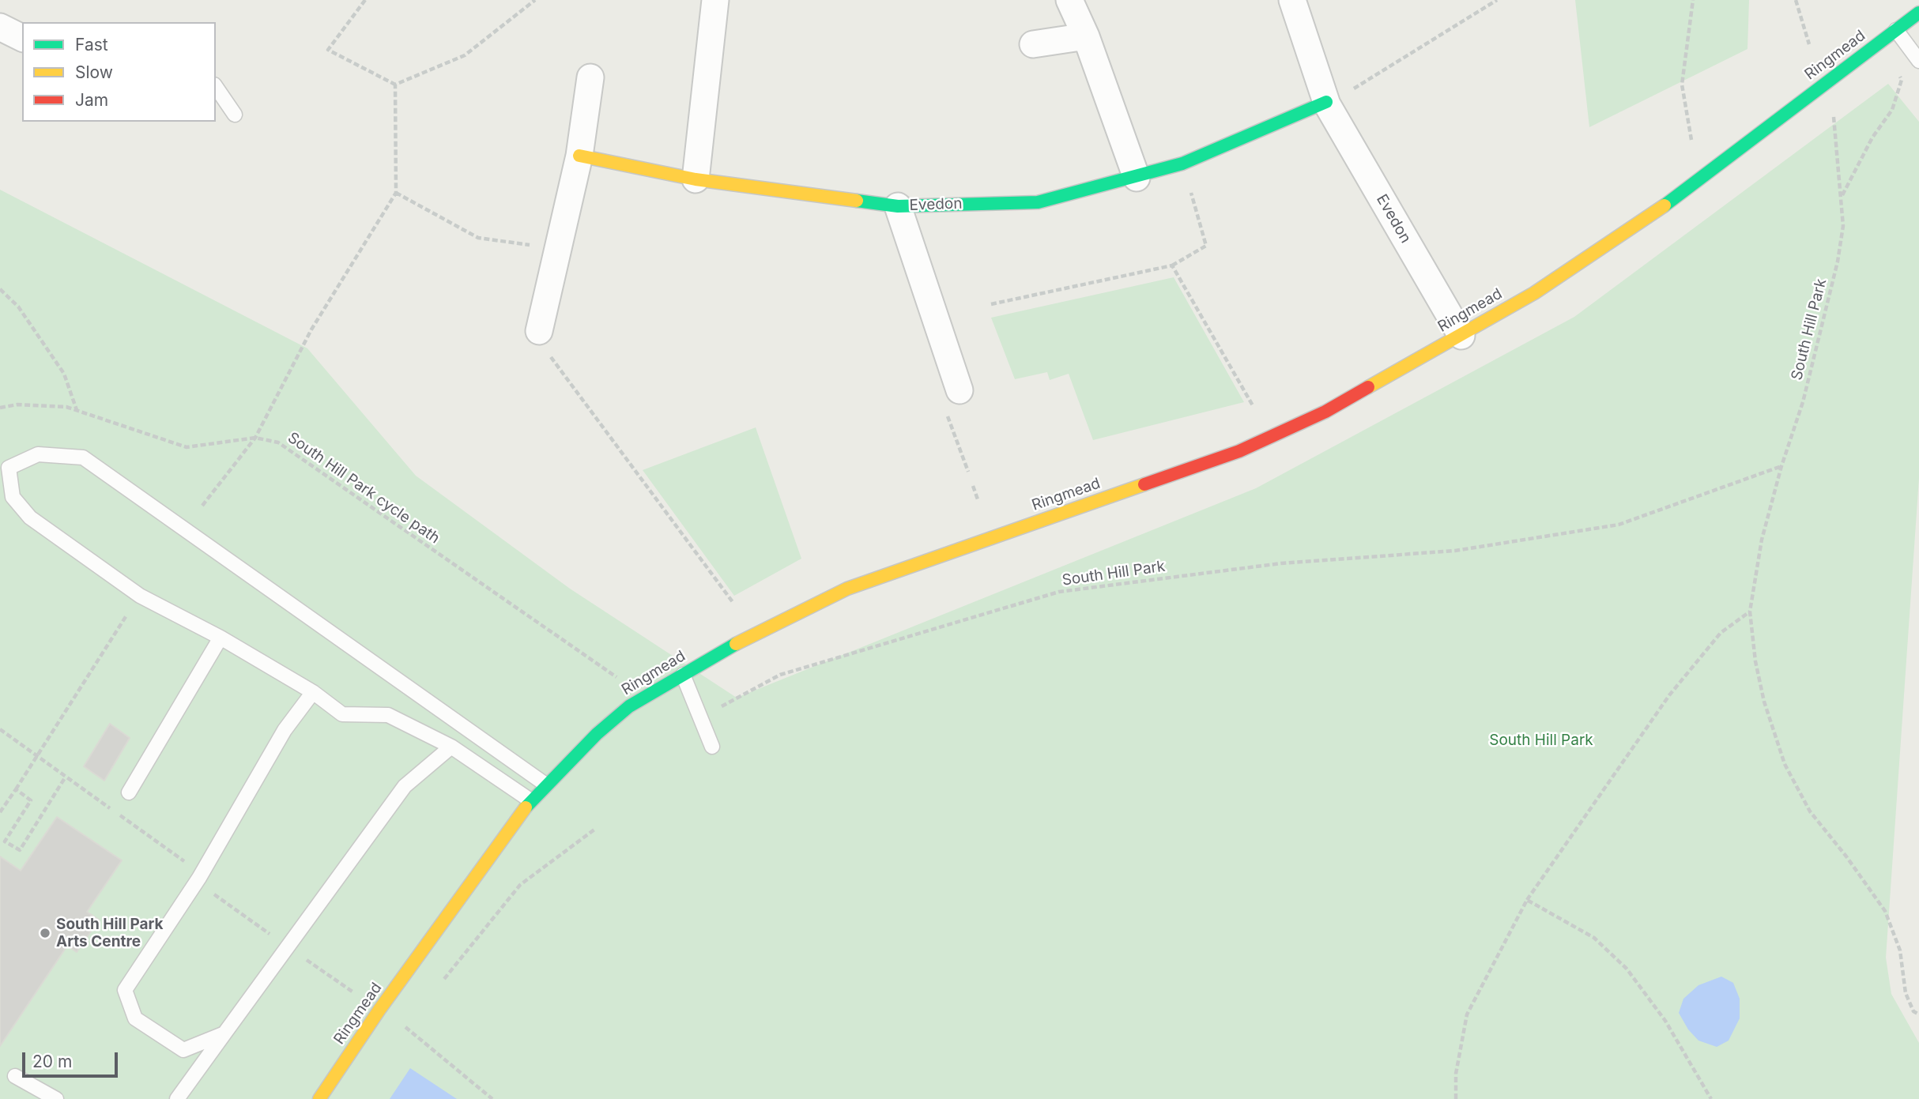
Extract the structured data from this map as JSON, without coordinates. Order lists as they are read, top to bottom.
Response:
{
  "streets": {
    "street": ["Ringmead", "Evedon"],
    "path": ["South Hill Park", "South Hill Park cycle path"]
  },
  "crossings": [
    ["Ringmead", "Evedon"]
  ],
  "parks": ["South Hill Park"],
  "places": ["South Hill Park Arts Centre"],
  "legend": ["Fast", "Slow", "Jam"],
  "scale_bar": "20 m"
}
